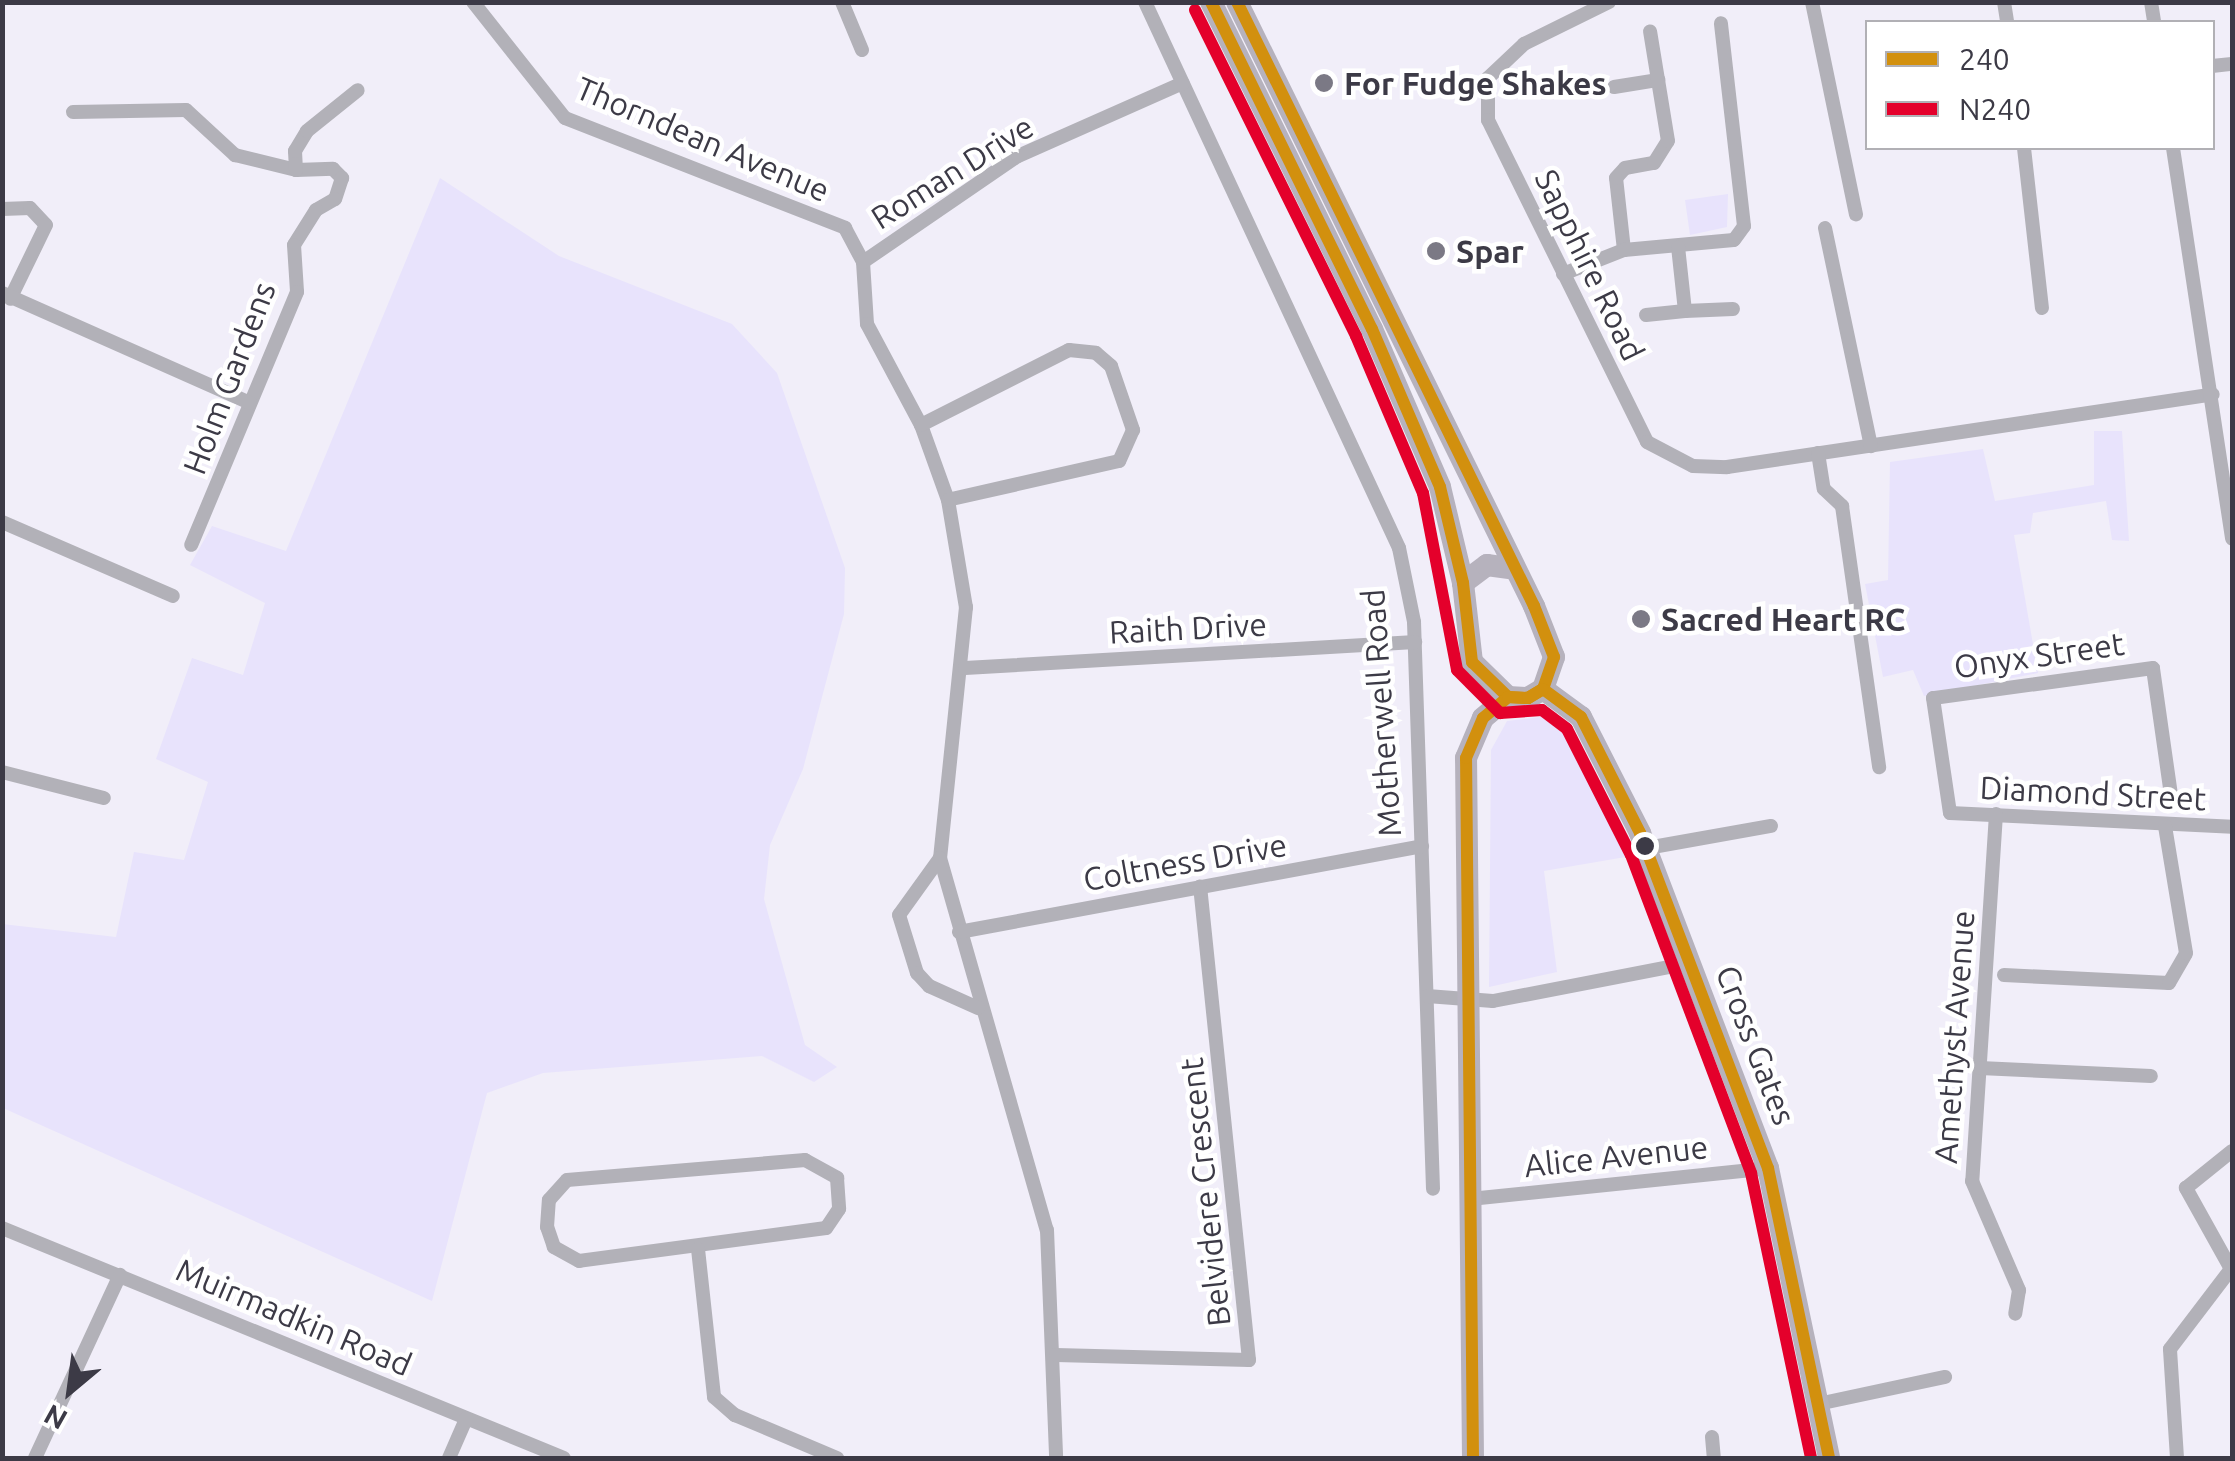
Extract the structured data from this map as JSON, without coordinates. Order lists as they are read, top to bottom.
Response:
{
  "streets": {
    "main road": ["Cross Gates"],
    "street": [
      "Thorndean Avenue",
      "Roman Drive",
      "Sapphire Road",
      "Holm Gardens",
      "Raith Drive",
      "Onyx Street",
      "Motherwell Road",
      "Diamond Street",
      "Coltness Drive",
      "Amethyst Avenue",
      "Alice Avenue",
      "Belvidere Crescent",
      "Muirmadkin Road"
    ]
  },
  "crossings": [
    ["Thorndean Avenue", "Roman Drive"],
    ["Roman Drive", "Motherwell Road"],
    ["Raith Drive", "Motherwell Road"],
    ["Onyx Street", "Diamond Street"],
    ["Motherwell Road", "Coltness Drive"],
    ["Diamond Street", "Amethyst Avenue"],
    ["Coltness Drive", "Belvidere Crescent"],
    ["Cross Gates", "Alice Avenue"]
  ],
  "places": ["For Fudge Shakes", "Spar", "Sacred Heart RC"],
  "lines": ["transit line 240", "transit line N240"],
  "legend": ["240", "N240"],
  "north": "bottom left"
}
